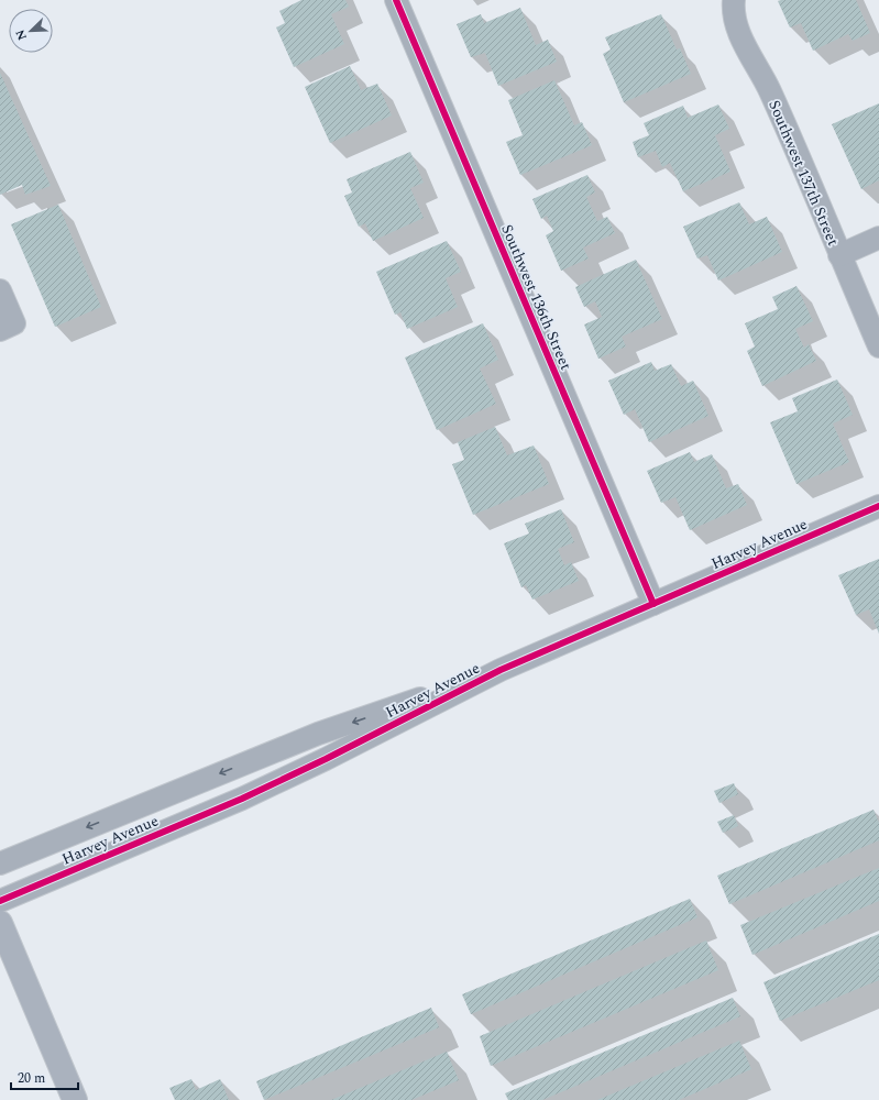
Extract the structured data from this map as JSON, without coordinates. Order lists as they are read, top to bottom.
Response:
{
  "streets": {
    "street": ["Southwest 137th Street", "Southwest 136th Street", "Harvey Avenue"]
  },
  "crossings": [
    ["Southwest 136th Street", "Harvey Avenue"]
  ],
  "scale_bar": "20 m",
  "north": "bottom left"
}
